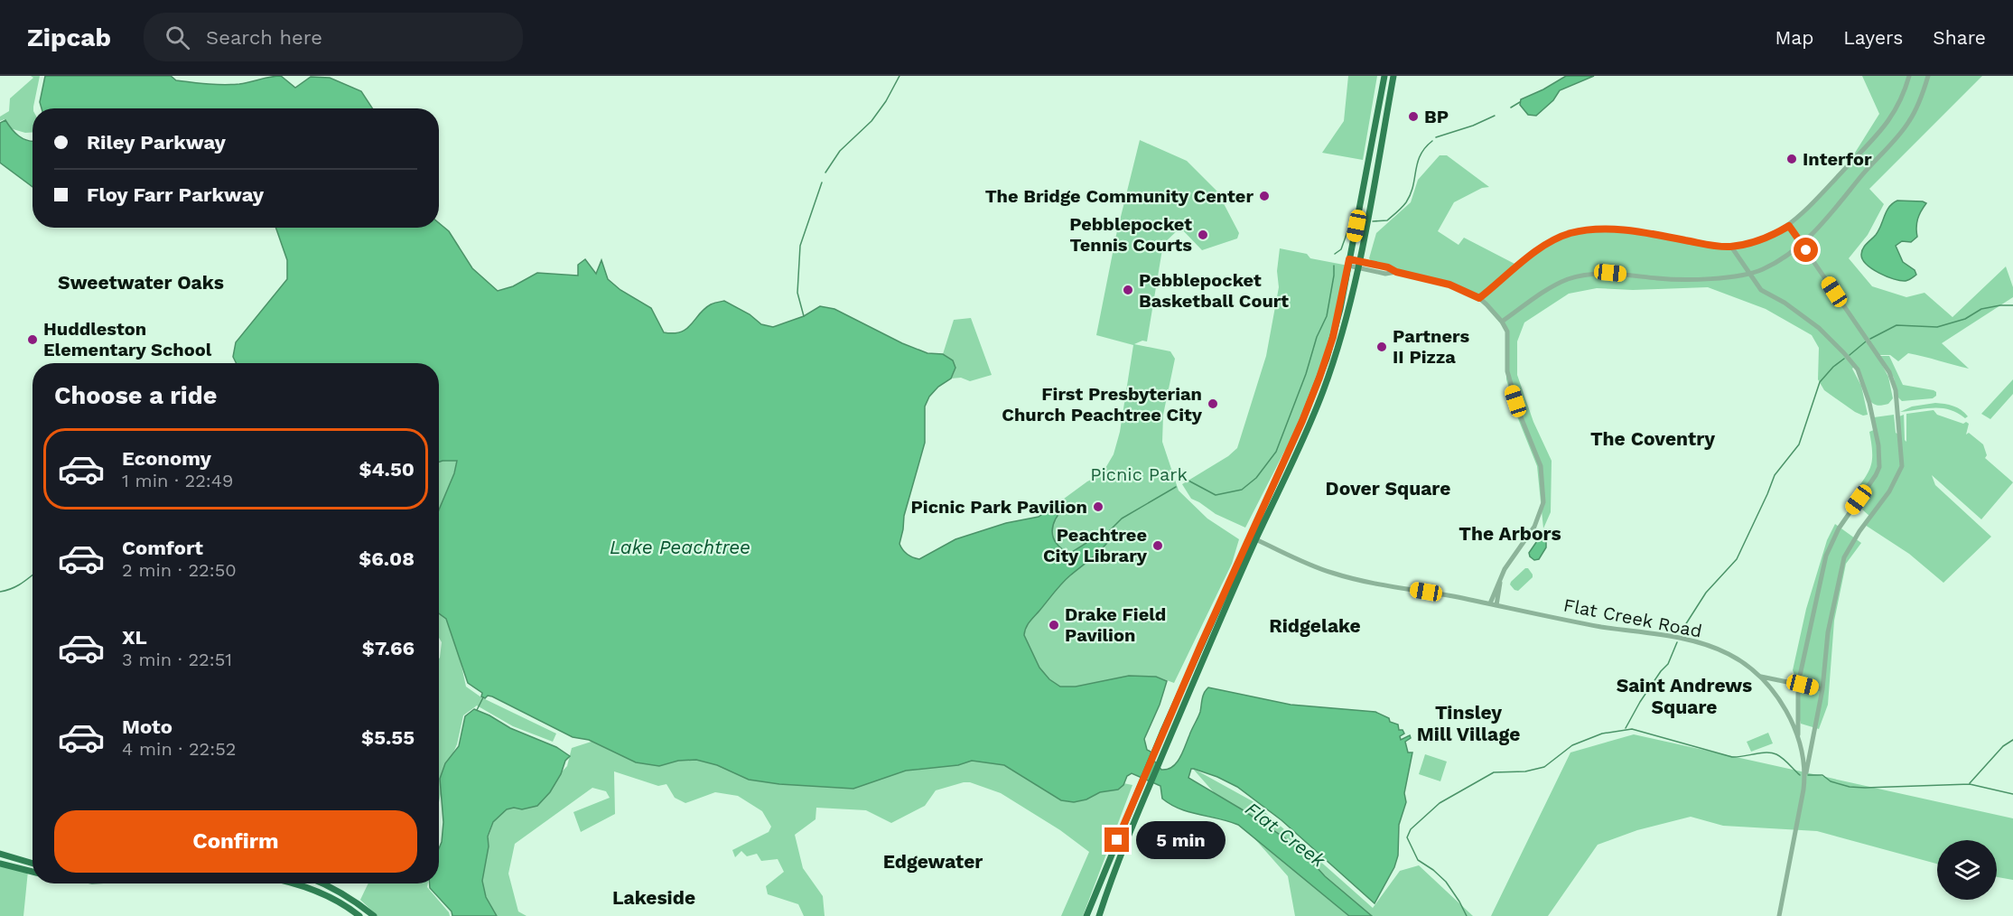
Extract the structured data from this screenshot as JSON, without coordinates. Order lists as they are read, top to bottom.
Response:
{
  "streets": {
    "street": ["Flat Creek Road"]
  },
  "districts": [
    "Sweetwater Oaks",
    "The Coventry",
    "Dover Square",
    "The Arbors",
    "Ridgelake",
    "Saint Andrews Square",
    "Tinsley Mill Village",
    "Edgewater",
    "Lakeside"
  ],
  "water": ["Lake Peachtree", "Flat Creek"],
  "parks": ["Picnic Park"],
  "places": [
    "BP",
    "Interfor",
    "The Bridge Community Center",
    "Pebblepocket Tennis Courts",
    "Pebblepocket Basketball Court",
    "Huddleston Elementary School",
    "Partners II Pizza",
    "First Presbyterian Church Peachtree City",
    "Picnic Park Pavilion",
    "Peachtree City Library",
    "Drake Field Pavilion"
  ],
  "page": {
    "header": "Zipcab",
    "search": "Search here",
    "nav": ["Map", "Layers", "Share"],
    "banner": ["Riley Parkway", "Floy Farr Parkway"],
    "heading": "Choose a ride",
    "list": [
      {
        "name": "Economy",
        "note": "1 min · 22:49",
        "value": "$4.50"
      },
      {
        "name": "Comfort",
        "note": "2 min · 22:50",
        "value": "$6.08"
      },
      {
        "name": "XL",
        "note": "3 min · 22:51",
        "value": "$7.66"
      },
      {
        "name": "Moto",
        "note": "4 min · 22:52",
        "value": "$5.55"
      }
    ],
    "buttons": "Confirm",
    "bubble": "5 min"
  }
}
